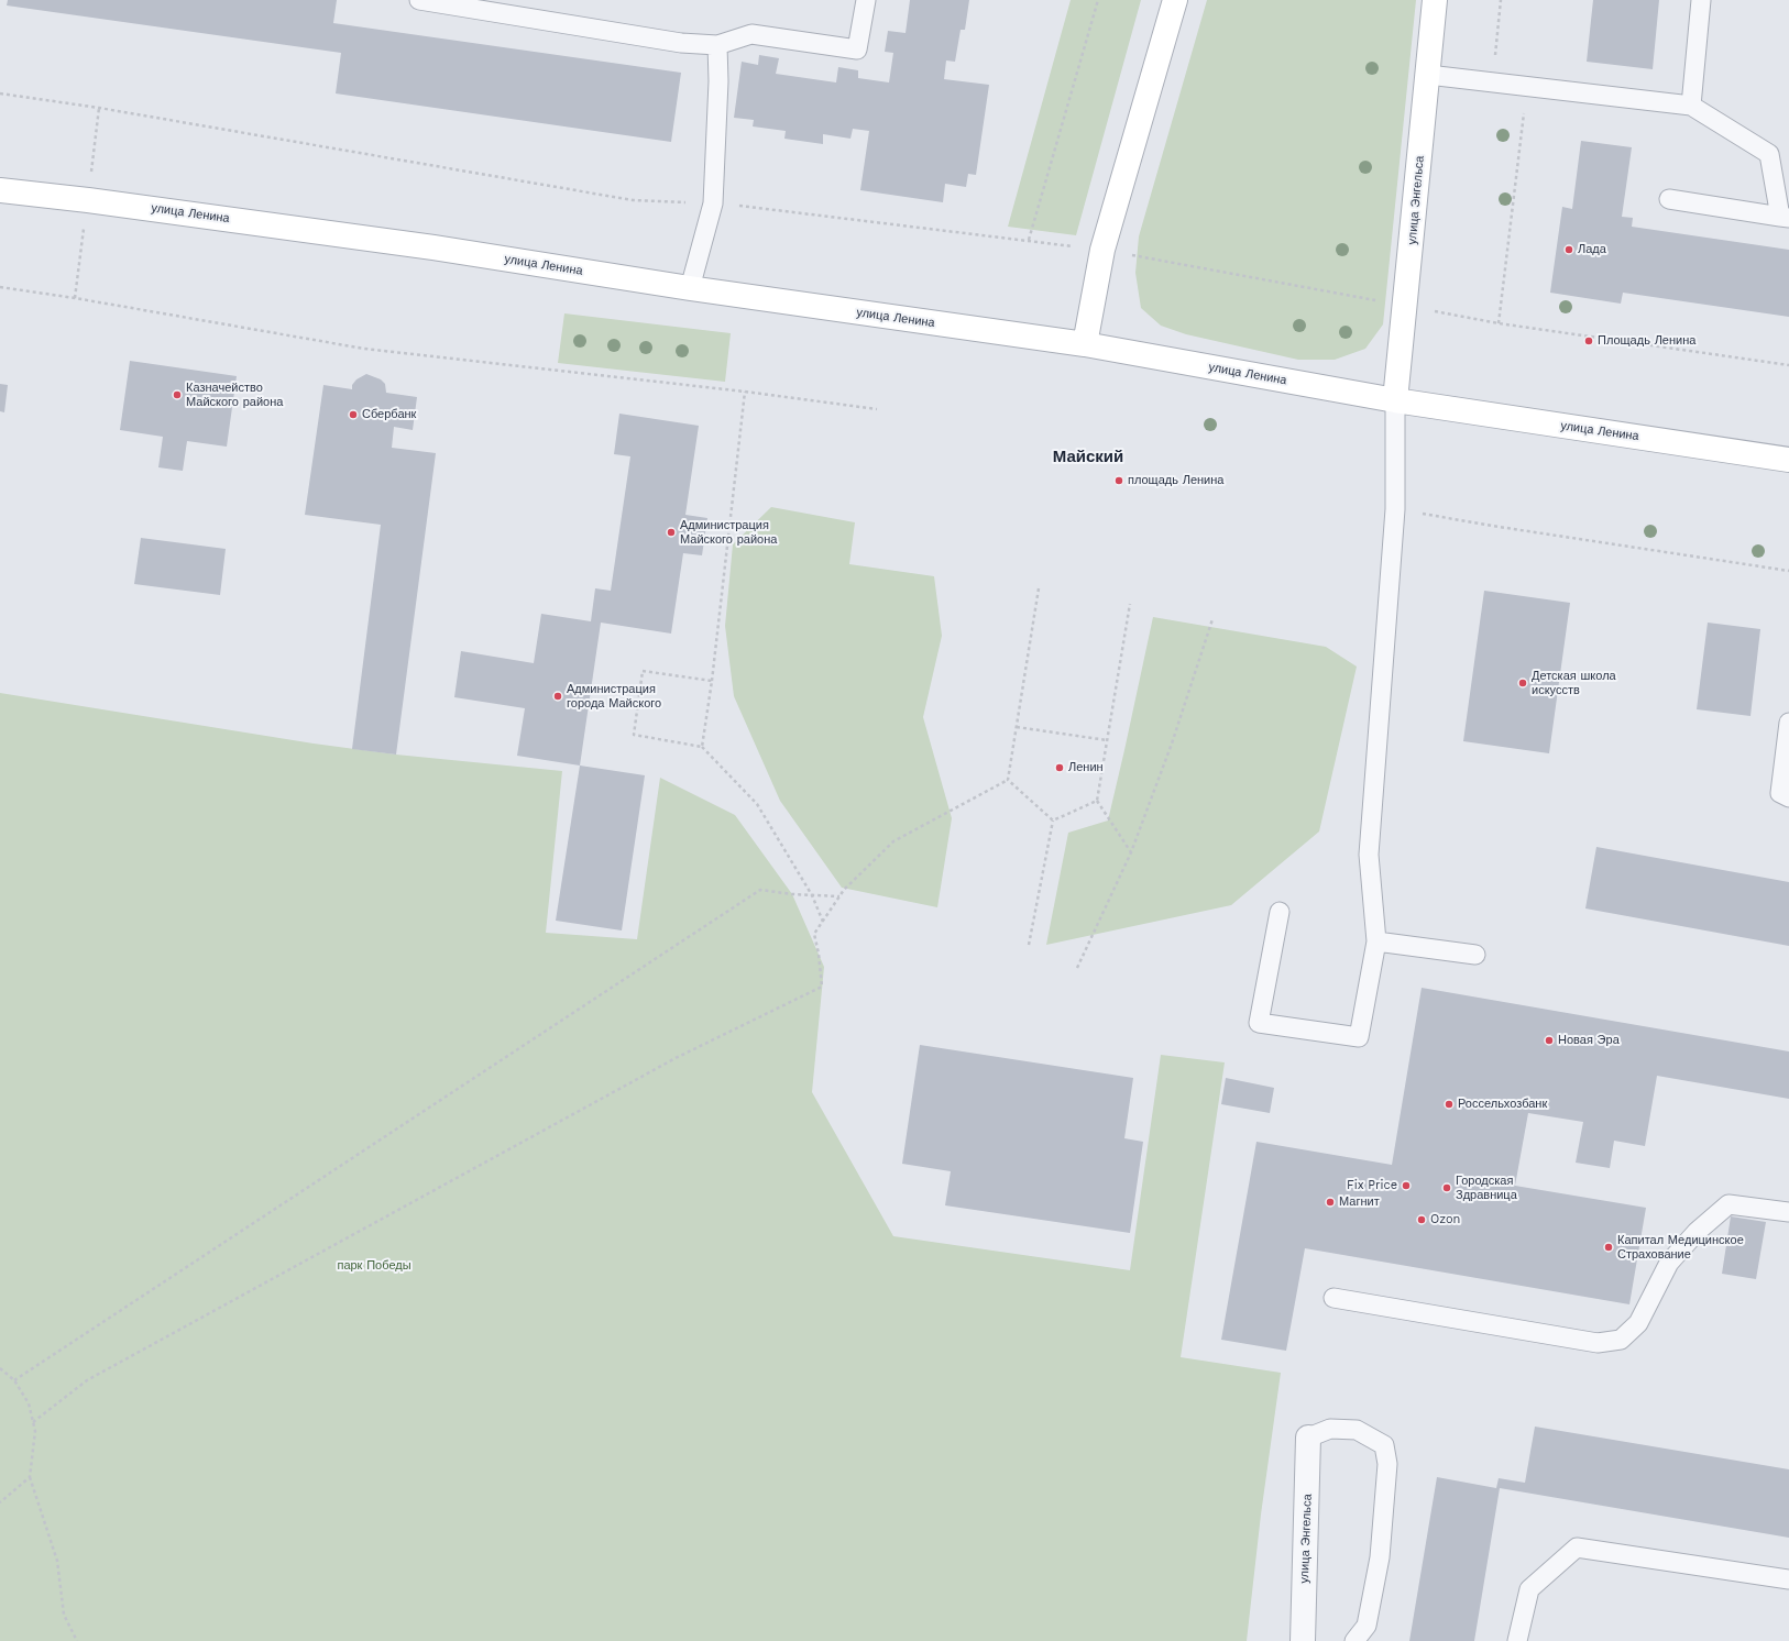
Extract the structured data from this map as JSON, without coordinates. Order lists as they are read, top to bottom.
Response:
{
  "streets": {
    "street": ["улица Энгельса", "улица Ленина"]
  },
  "crossings": [
    ["улица Энгельса", "улица Ленина"]
  ],
  "districts": ["Майский"],
  "parks": ["парк Победы"],
  "places": [
    "Лада",
    "Площадь Ленина",
    "Казначейство Майского района",
    "Сбербанк",
    "площадь Ленина",
    "Администрация Майского района",
    "Детская школа искусств",
    "Администрация города Майского",
    "Ленин",
    "Новая Эра",
    "Россельхозбанк",
    "Fix Price",
    "Городская Здравница",
    "Магнит",
    "Ozon",
    "Капитал Медицинское Страхование"
  ]
}
